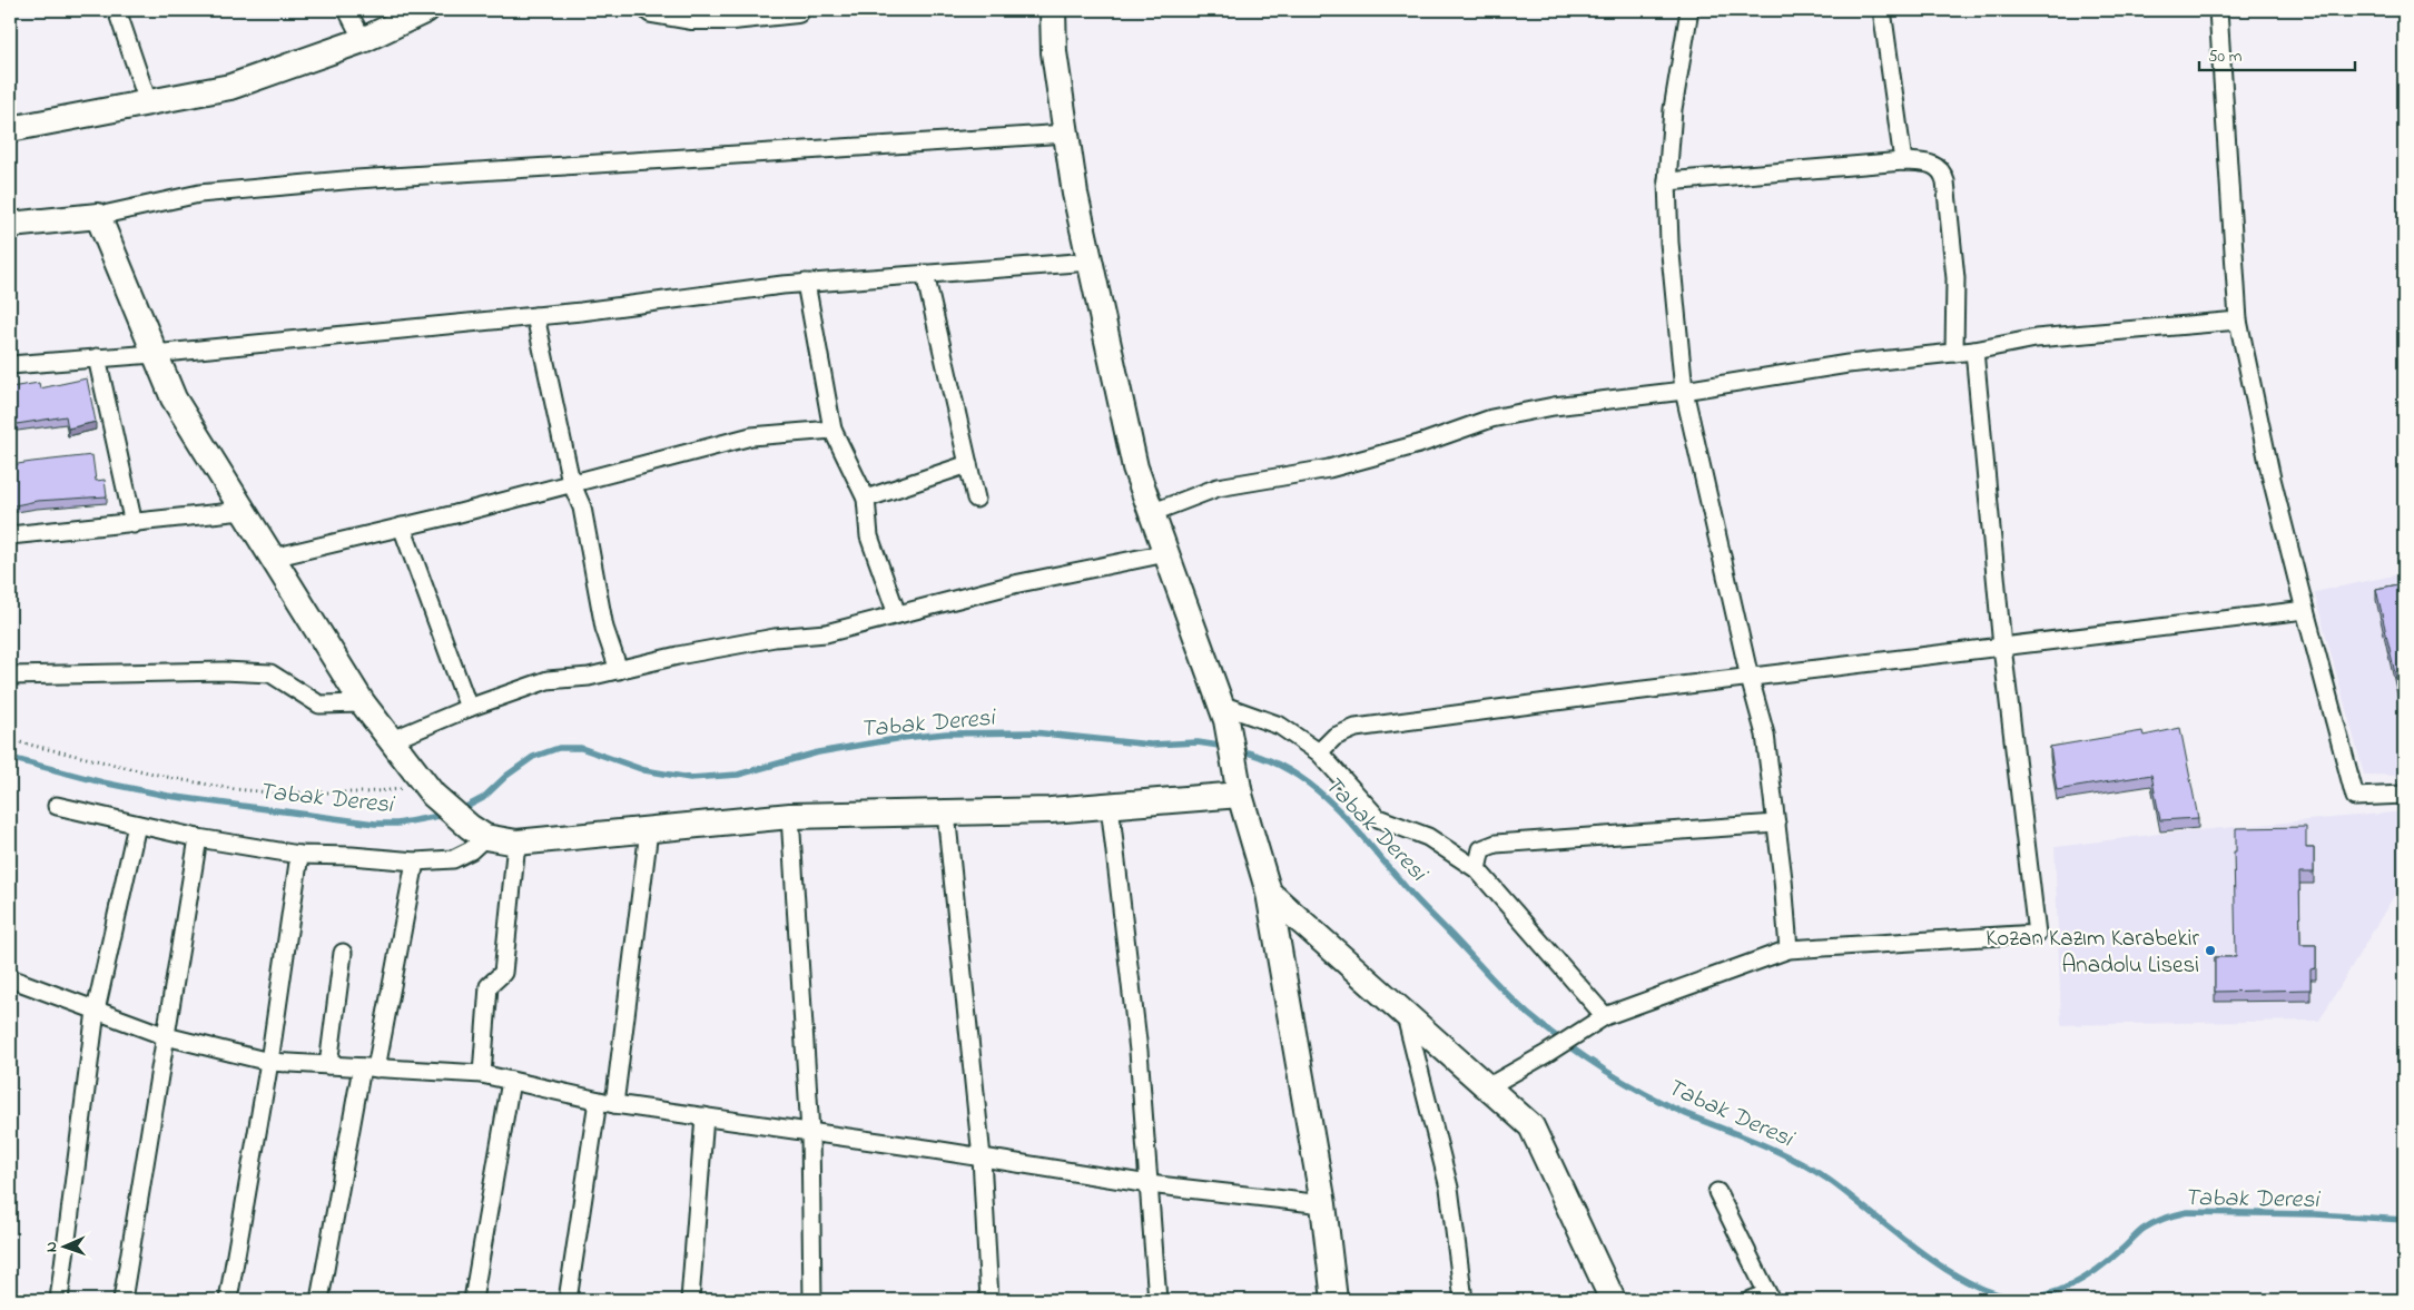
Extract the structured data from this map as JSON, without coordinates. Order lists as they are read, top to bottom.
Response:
{
  "water": ["Tabak Deresi"],
  "places": ["Kozan Kazım Karabekir Anadolu Lisesi"],
  "scale_bar": "50 m",
  "north": "left"
}
